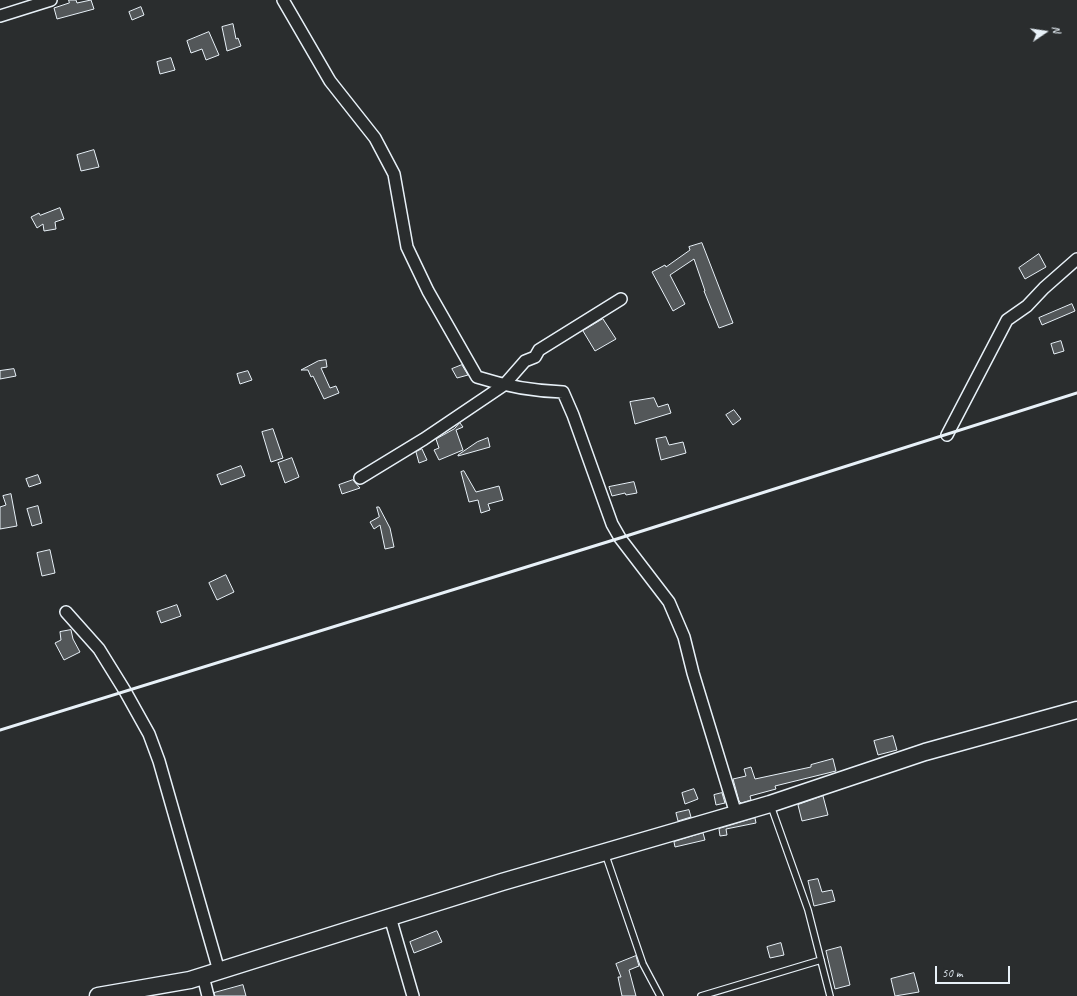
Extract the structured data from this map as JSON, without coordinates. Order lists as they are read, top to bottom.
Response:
{
  "scale_bar": "50 m",
  "north": "right"
}
